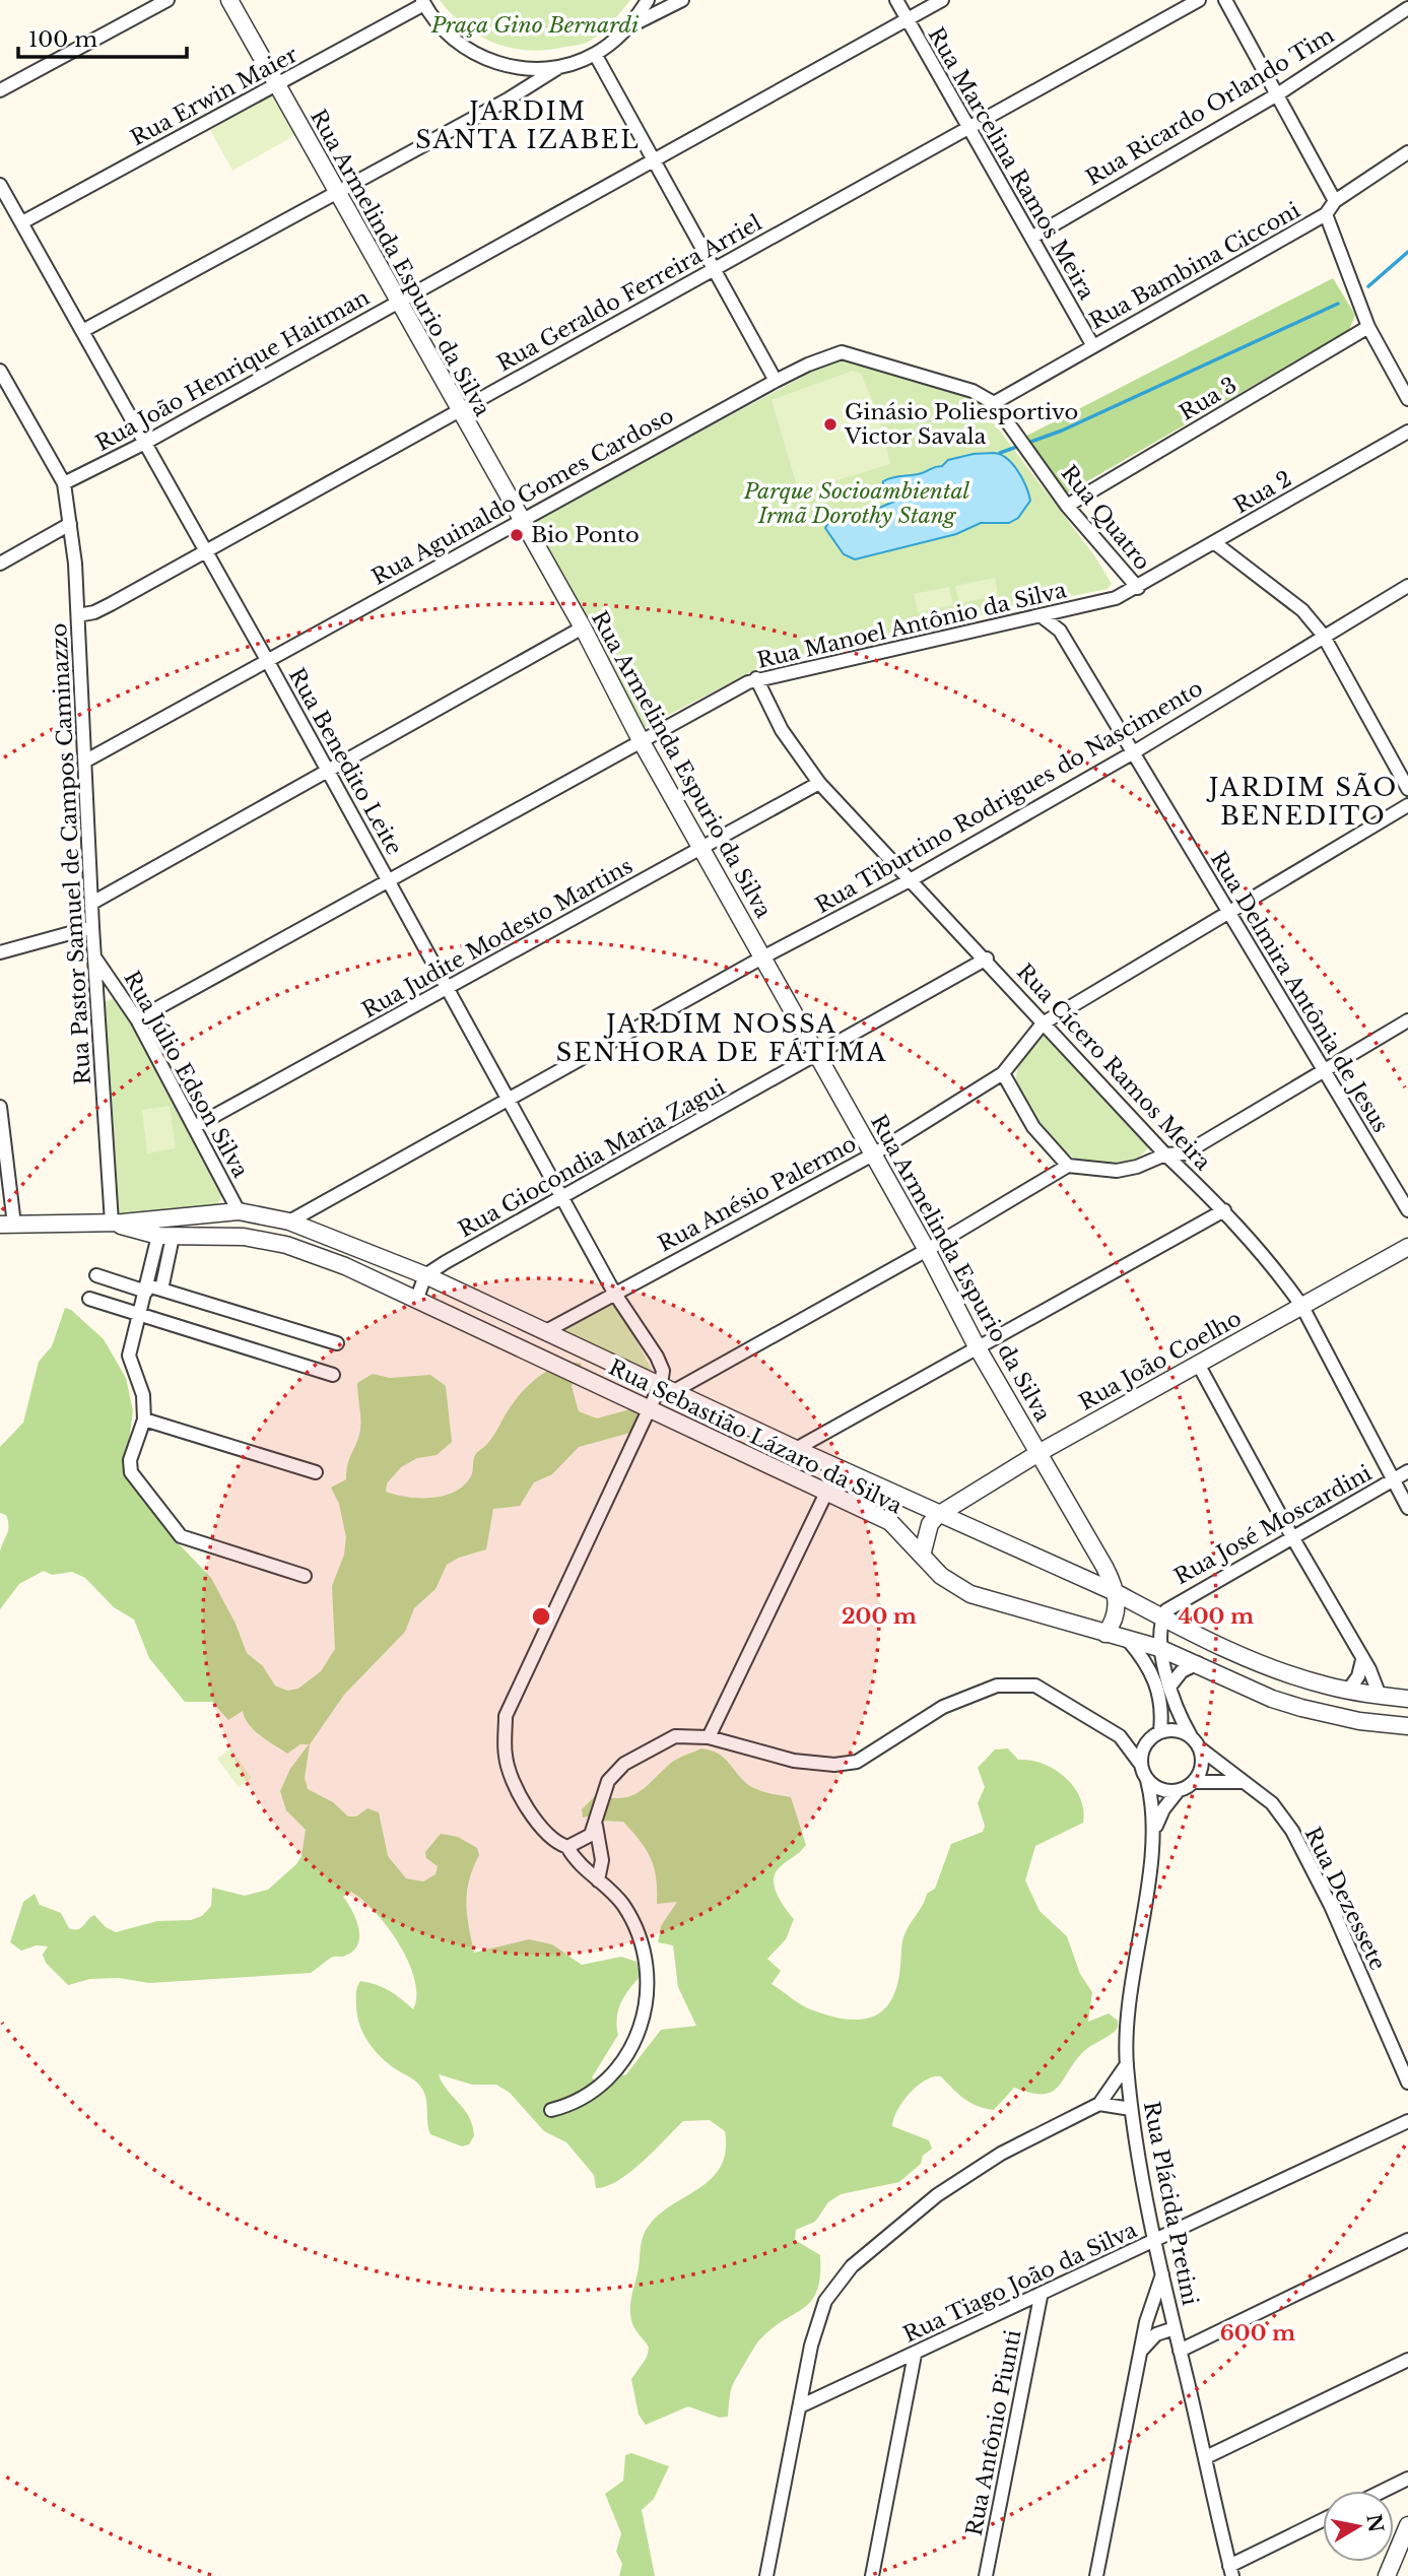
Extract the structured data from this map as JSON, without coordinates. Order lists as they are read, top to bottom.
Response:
{
  "streets": {
    "street": [
      "Rua Erwin Maier",
      "Rua Ricardo Orlando Tim",
      "Rua Marcelina Ramos Meira",
      "Rua Armelinda Espurio da Silva",
      "Rua Bambina Cicconi",
      "Rua Geraldo Ferreira Arriel",
      "Rua João Henrique Haitman",
      "Rua 3",
      "Rua 2",
      "Rua Aguinaldo Gomes Cardoso",
      "Rua Quatro",
      "Rua Manoel Antônio da Silva",
      "Rua Benedito Leite",
      "Rua Tiburtino Rodrigues do Nascimento",
      "Rua Pastor Samuel de Campos Caminazzo",
      "Rua Judite Modesto Martins",
      "Rua Delmira Antônia de Jesus",
      "Rua Cícero Ramos Meira",
      "Rua Júlio Edson Silva",
      "Rua Giocondia Maria Zagui",
      "Rua Anésio Palermo",
      "Rua João Coelho",
      "Rua Sebastião Lázaro da Silva",
      "Rua José Moscardini",
      "Rua Dezessete",
      "Rua Plácida Pretini",
      "Rua Tiago João da Silva",
      "Rua Antônio Piunti"
    ]
  },
  "crossings": [
    ["Rua Erwin Maier", "Rua Armelinda Espurio da Silva"],
    ["Rua Erwin Maier", "Rua Benedito Leite"],
    ["Rua Ricardo Orlando Tim", "Rua Marcelina Ramos Meira"],
    ["Rua Marcelina Ramos Meira", "Rua Bambina Cicconi"],
    ["Rua Marcelina Ramos Meira", "Rua Geraldo Ferreira Arriel"],
    ["Rua Marcelina Ramos Meira", "Rua João Henrique Haitman"],
    ["Rua Armelinda Espurio da Silva", "Rua Geraldo Ferreira Arriel"],
    ["Rua Armelinda Espurio da Silva", "Rua João Henrique Haitman"],
    ["Rua Armelinda Espurio da Silva", "Rua Aguinaldo Gomes Cardoso"],
    ["Rua Armelinda Espurio da Silva", "Rua Manoel Antônio da Silva"],
    ["Rua Armelinda Espurio da Silva", "Rua Tiburtino Rodrigues do Nascimento"],
    ["Rua Armelinda Espurio da Silva", "Rua Judite Modesto Martins"],
    ["Rua Armelinda Espurio da Silva", "Rua Giocondia Maria Zagui"],
    ["Rua Armelinda Espurio da Silva", "Rua Anésio Palermo"],
    ["Rua Armelinda Espurio da Silva", "Rua João Coelho"],
    ["Rua Armelinda Espurio da Silva", "Rua Sebastião Lázaro da Silva"],
    ["Rua Bambina Cicconi", "Rua Aguinaldo Gomes Cardoso"],
    ["Rua Bambina Cicconi", "Rua Quatro"],
    ["Rua Geraldo Ferreira Arriel", "Rua Benedito Leite"],
    ["Rua Geraldo Ferreira Arriel", "Rua Pastor Samuel de Campos Caminazzo"],
    ["Rua João Henrique Haitman", "Rua Benedito Leite"],
    ["Rua João Henrique Haitman", "Rua Pastor Samuel de Campos Caminazzo"],
    ["Rua 3", "Rua Quatro"],
    ["Rua 2", "Rua Quatro"],
    ["Rua 2", "Rua Manoel Antônio da Silva"],
    ["Rua Aguinaldo Gomes Cardoso", "Rua Quatro"],
    ["Rua Aguinaldo Gomes Cardoso", "Rua Benedito Leite"],
    ["Rua Aguinaldo Gomes Cardoso", "Rua Pastor Samuel de Campos Caminazzo"],
    ["Rua Quatro", "Rua Manoel Antônio da Silva"],
    ["Rua Manoel Antônio da Silva", "Rua Benedito Leite"],
    ["Rua Manoel Antônio da Silva", "Rua Delmira Antônia de Jesus"],
    ["Rua Manoel Antônio da Silva", "Rua Cícero Ramos Meira"],
    ["Rua Manoel Antônio da Silva", "Rua Júlio Edson Silva"],
    ["Rua Benedito Leite", "Rua Tiburtino Rodrigues do Nascimento"],
    ["Rua Benedito Leite", "Rua Judite Modesto Martins"],
    ["Rua Benedito Leite", "Rua Giocondia Maria Zagui"],
    ["Rua Benedito Leite", "Rua Anésio Palermo"],
    ["Rua Benedito Leite", "Rua Sebastião Lázaro da Silva"],
    ["Rua Tiburtino Rodrigues do Nascimento", "Rua Delmira Antônia de Jesus"],
    ["Rua Tiburtino Rodrigues do Nascimento", "Rua Cícero Ramos Meira"],
    ["Rua Tiburtino Rodrigues do Nascimento", "Rua Sebastião Lázaro da Silva"],
    ["Rua Pastor Samuel de Campos Caminazzo", "Rua Júlio Edson Silva"],
    ["Rua Pastor Samuel de Campos Caminazzo", "Rua Sebastião Lázaro da Silva"],
    ["Rua Judite Modesto Martins", "Rua Cícero Ramos Meira"],
    ["Rua Judite Modesto Martins", "Rua Júlio Edson Silva"],
    ["Rua Cícero Ramos Meira", "Rua Giocondia Maria Zagui"],
    ["Rua Cícero Ramos Meira", "Rua Anésio Palermo"],
    ["Rua Cícero Ramos Meira", "Rua João Coelho"],
    ["Rua Cícero Ramos Meira", "Rua José Moscardini"],
    ["Rua Júlio Edson Silva", "Rua Sebastião Lázaro da Silva"],
    ["Rua Giocondia Maria Zagui", "Rua Sebastião Lázaro da Silva"],
    ["Rua Anésio Palermo", "Rua Sebastião Lázaro da Silva"],
    ["Rua João Coelho", "Rua Sebastião Lázaro da Silva"],
    ["Rua Sebastião Lázaro da Silva", "Rua José Moscardini"],
    ["Rua Dezessete", "Rua Plácida Pretini"],
    ["Rua Plácida Pretini", "Rua Tiago João da Silva"],
    ["Rua Tiago João da Silva", "Rua Antônio Piunti"]
  ],
  "districts": ["JARDIM SANTA IZABEL", "JARDIM SÃO BENEDITO", "JARDIM NOSSA SENHORA DE FÁTIMA"],
  "parks": ["Praça Gino Bernardi", "Parque Socioambiental Irmã Dorothy Stang"],
  "places": ["Ginásio Poliesportivo Victor Savala", "Bio Ponto"],
  "scale_bar": "100 m",
  "north": "right",
  "rings": ["200 m", "400 m", "600 m"]
}
